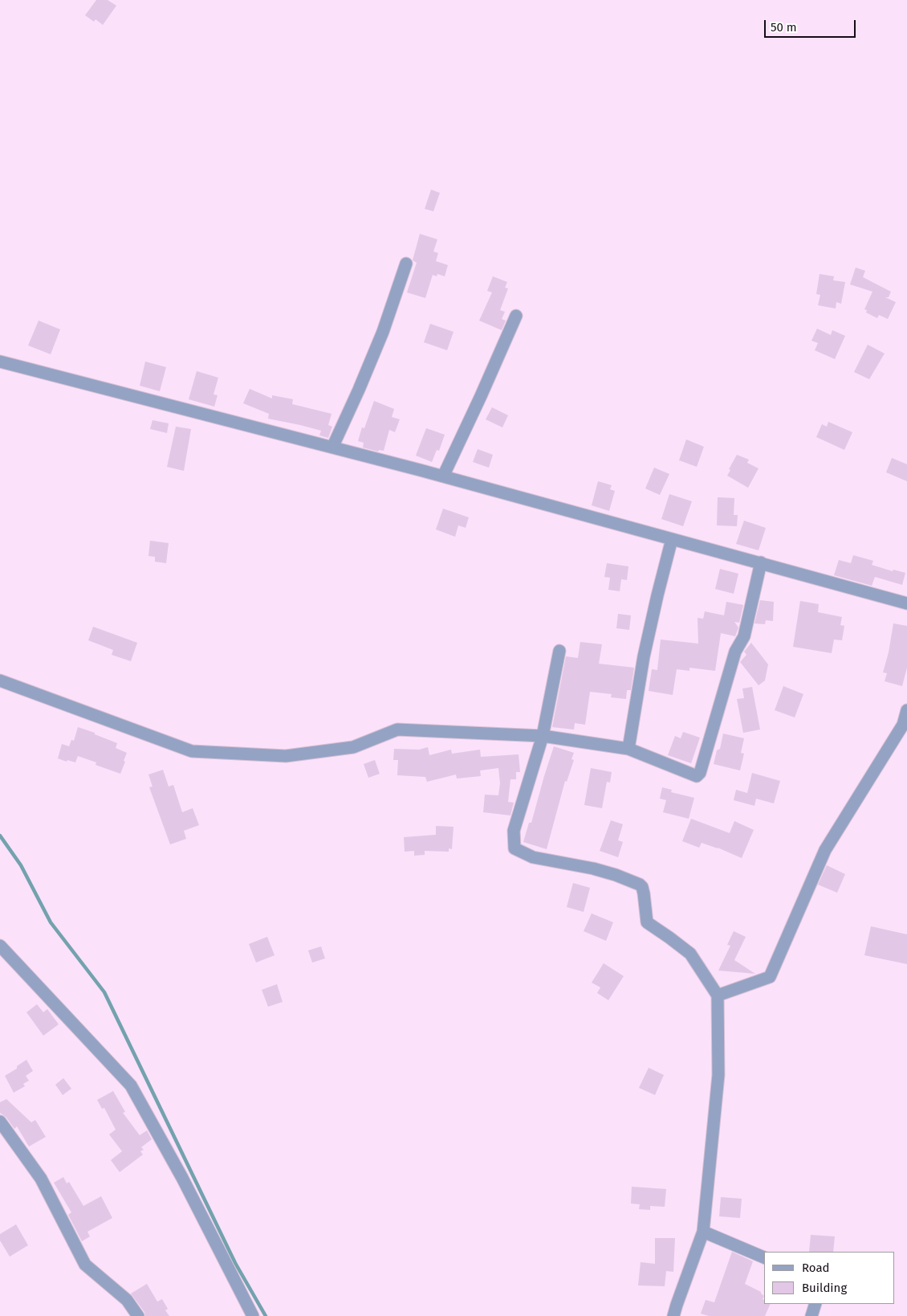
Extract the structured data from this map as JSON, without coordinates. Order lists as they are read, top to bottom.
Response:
{
  "legend": ["Road", "Building"],
  "scale_bar": "50 m"
}
